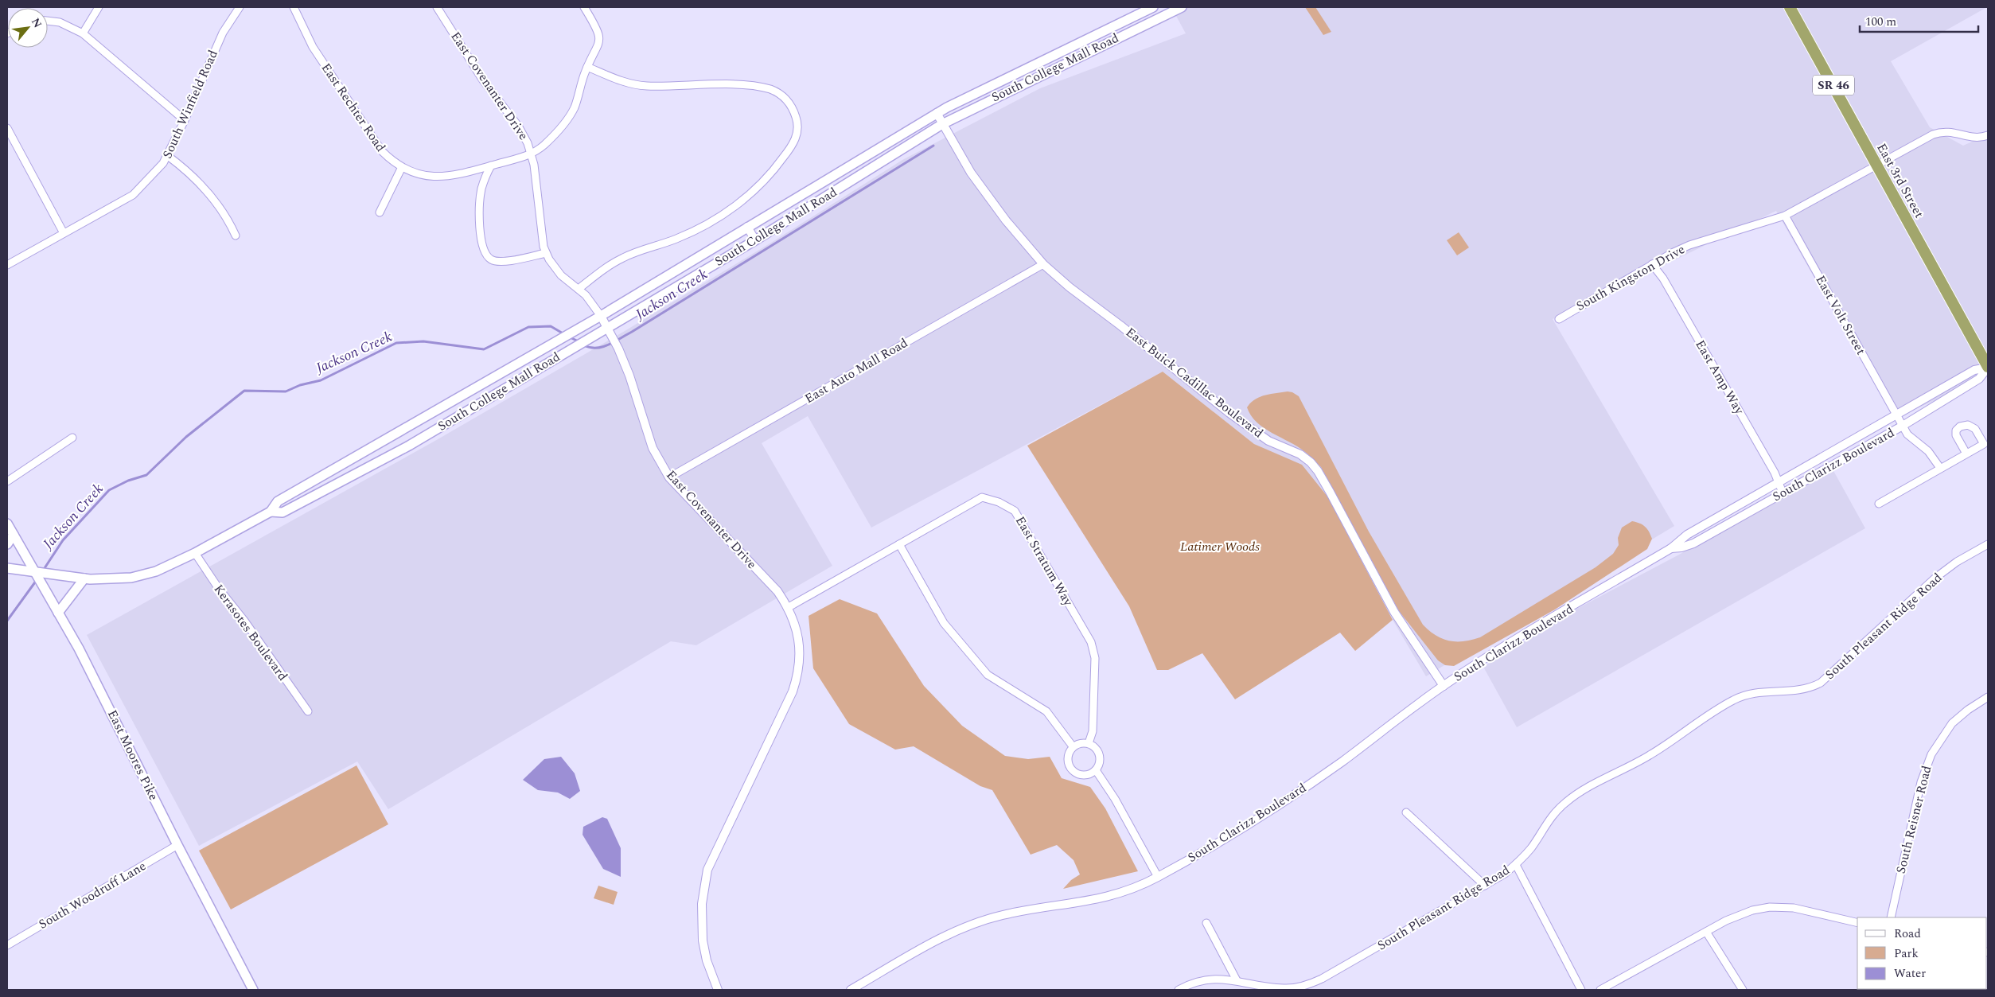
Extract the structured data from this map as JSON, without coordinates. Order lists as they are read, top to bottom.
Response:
{
  "streets": {
    "highway": ["SR 46", "East 3rd Street"],
    "main road": ["South College Mall Road", "East Moores Pike"],
    "street": [
      "East Covenanter Drive",
      "South Winfield Road",
      "East Rechter Road",
      "South Kingston Drive",
      "East Volt Street",
      "East Auto Mall Road",
      "East Amp Way",
      "East Buick Cadillac Boulevard",
      "South Clarizz Boulevard",
      "East Stratum Way",
      "South Pleasant Ridge Road",
      "Kerasotes Boulevard",
      "South Reisner Road",
      "South Woodruff Lane"
    ]
  },
  "crossings": [
    ["South College Mall Road", "East Covenanter Drive"],
    ["South College Mall Road", "East Buick Cadillac Boulevard"],
    ["South College Mall Road", "Kerasotes Boulevard"],
    ["South College Mall Road", "East Moores Pike"],
    ["East Covenanter Drive", "East Rechter Road"],
    ["East Covenanter Drive", "East Auto Mall Road"],
    ["East Covenanter Drive", "East Stratum Way"],
    ["East 3rd Street", "South Kingston Drive"],
    ["East 3rd Street", "South Clarizz Boulevard"],
    ["South Kingston Drive", "East Volt Street"],
    ["South Kingston Drive", "East Amp Way"],
    ["East Volt Street", "South Clarizz Boulevard"],
    ["East Auto Mall Road", "East Buick Cadillac Boulevard"],
    ["East Amp Way", "South Clarizz Boulevard"],
    ["East Buick Cadillac Boulevard", "South Clarizz Boulevard"],
    ["East Moores Pike", "South Woodruff Lane"]
  ],
  "water": ["Jackson Creek"],
  "parks": ["Latimer Woods"],
  "legend": ["Road", "Park", "Water"],
  "scale_bar": "100 m",
  "north": "top right"
}
